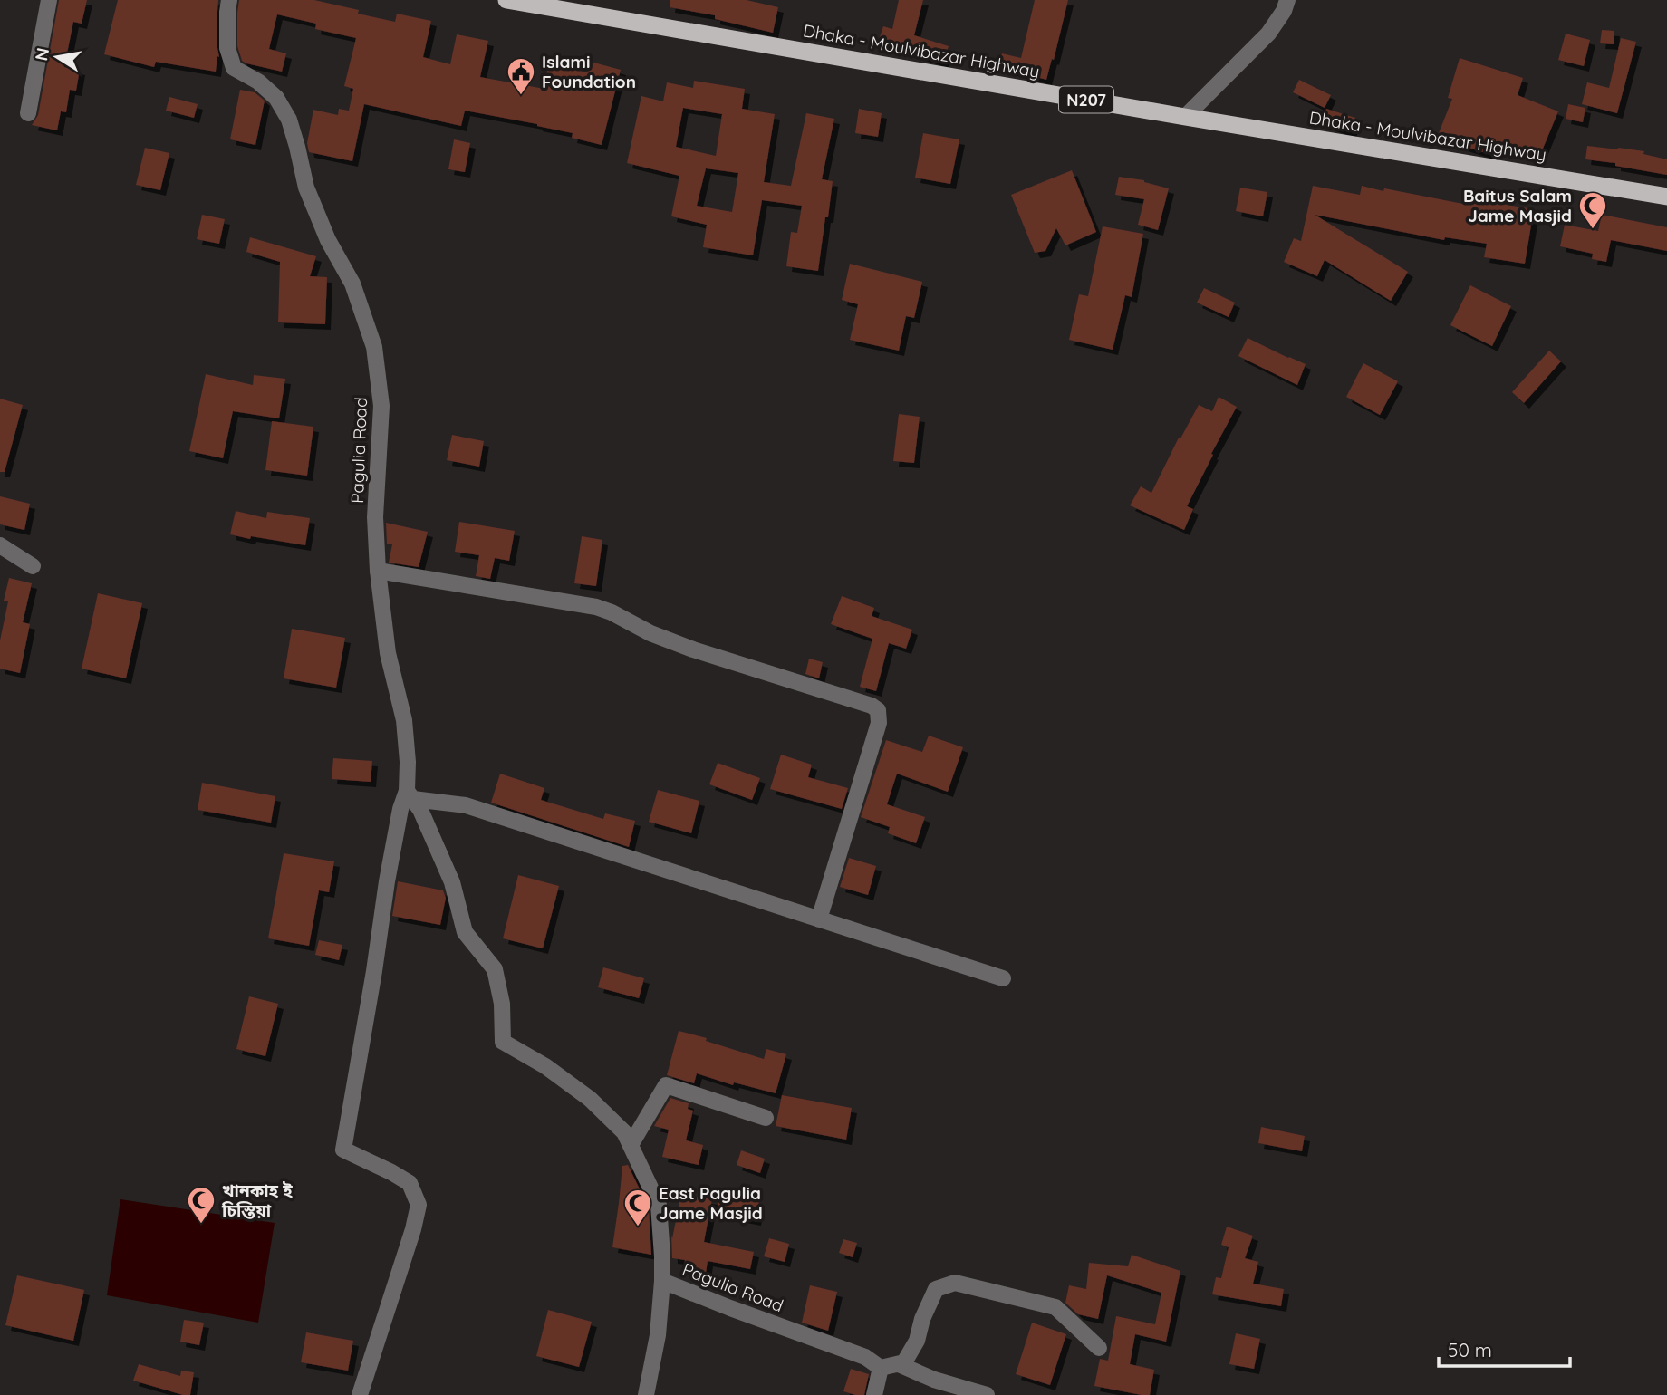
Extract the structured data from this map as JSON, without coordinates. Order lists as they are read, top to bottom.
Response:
{
  "streets": {
    "highway": ["Dhaka - Moulvibazar Highway", "N207"],
    "street": ["Pagulia Road"]
  },
  "places": {
    "public building": ["Islami Foundation"],
    "mosque": ["Baitus Salam Jame Masjid", "খানকাহ ই চিস্তিয়া", "East Pagulia Jame Masjid"]
  },
  "scale_bar": "50 m",
  "north": "left"
}
